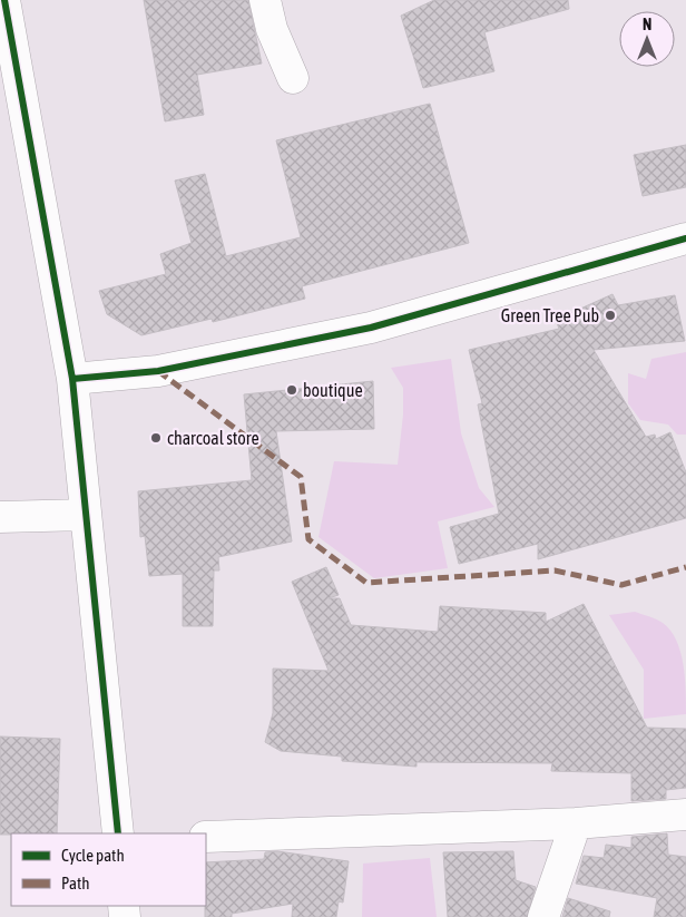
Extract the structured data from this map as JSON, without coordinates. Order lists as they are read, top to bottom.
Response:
{
  "places": ["Green Tree Pub", "boutique", "charcoal store"],
  "legend": ["Cycle path", "Path"],
  "north": "top"
}
